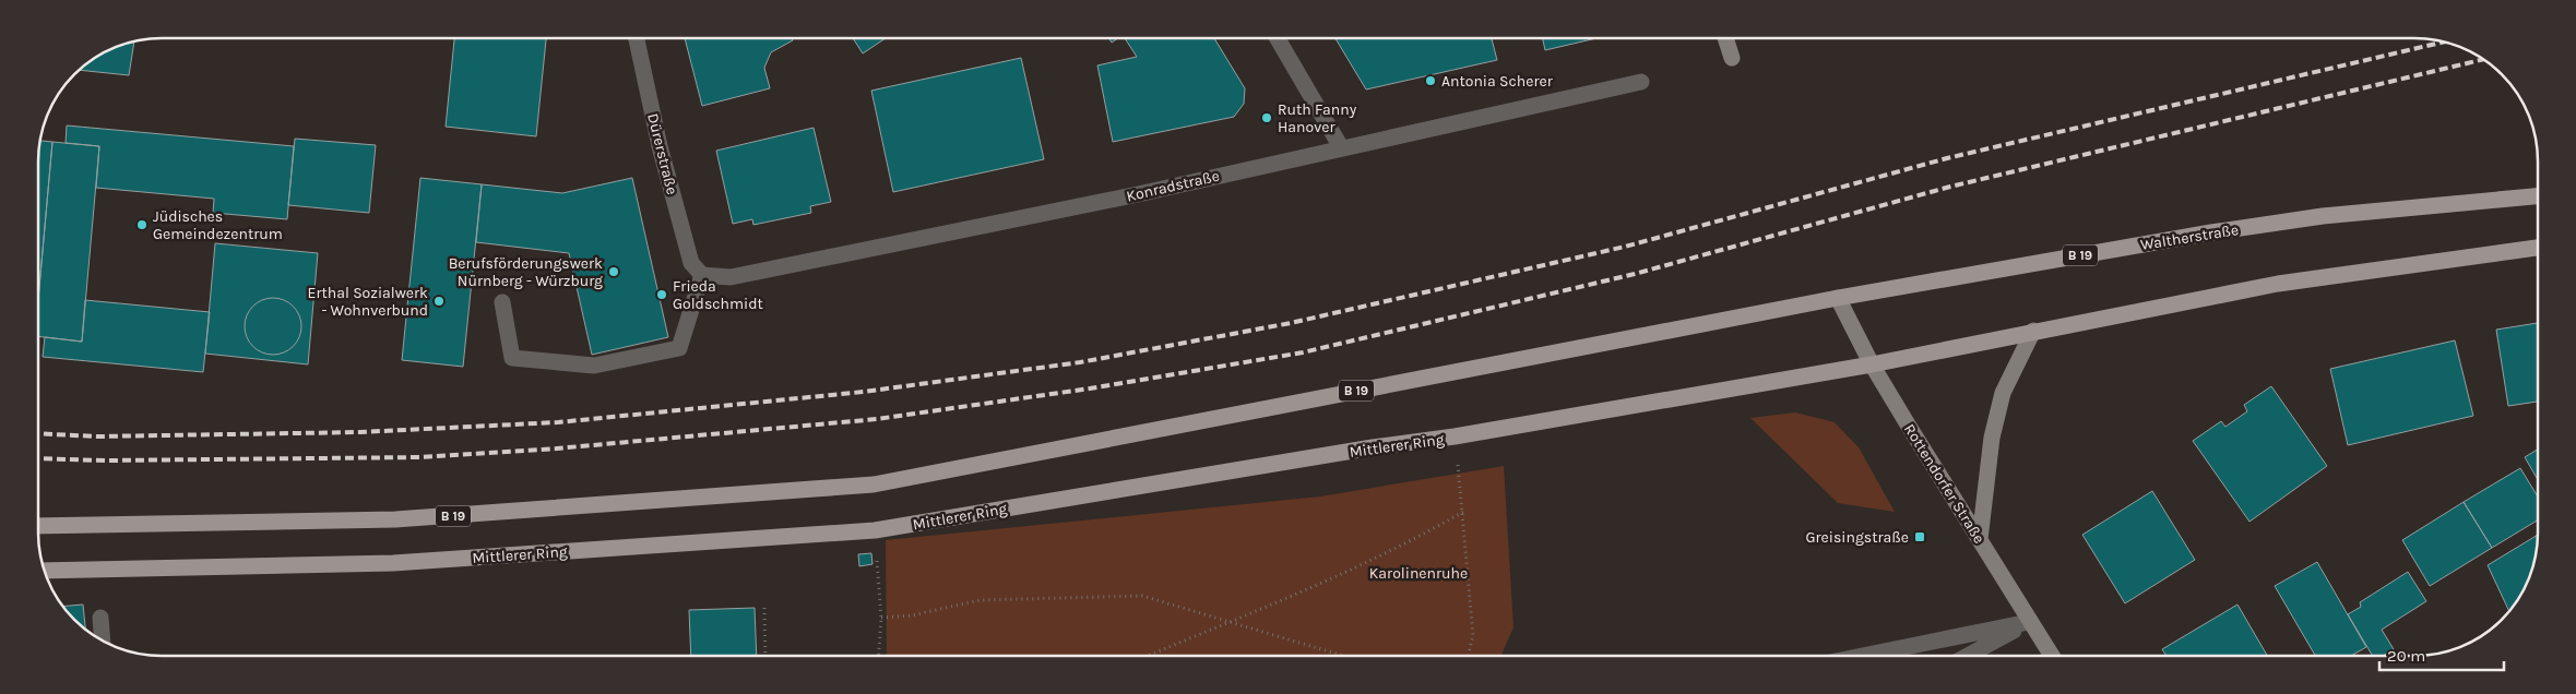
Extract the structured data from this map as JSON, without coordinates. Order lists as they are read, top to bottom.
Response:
{
  "streets": {
    "main road": ["Waltherstraße", "B 19", "Mittlerer Ring"],
    "street": ["Dürerstraße", "Konradstraße", "Rottendorfer Straße"]
  },
  "crossings": [
    ["Dürerstraße", "Konradstraße"],
    ["Waltherstraße", "B 19"],
    ["Waltherstraße", "Rottendorfer Straße"],
    ["B 19", "Rottendorfer Straße"],
    ["Mittlerer Ring", "Rottendorfer Straße"]
  ],
  "parks": ["Karolinenruhe"],
  "places": {
    "other": [
      "Antonia Scherer",
      "Ruth Fanny Hanover",
      "Jüdisches Gemeindezentrum",
      "Berufsförderungswerk Nürnberg - Würzburg",
      "Frieda Goldschmidt",
      "Erthal Sozialwerk - Wohnverbund"
    ],
    "transit": ["Greisingstraße"]
  },
  "scale_bar": "20 m"
}
